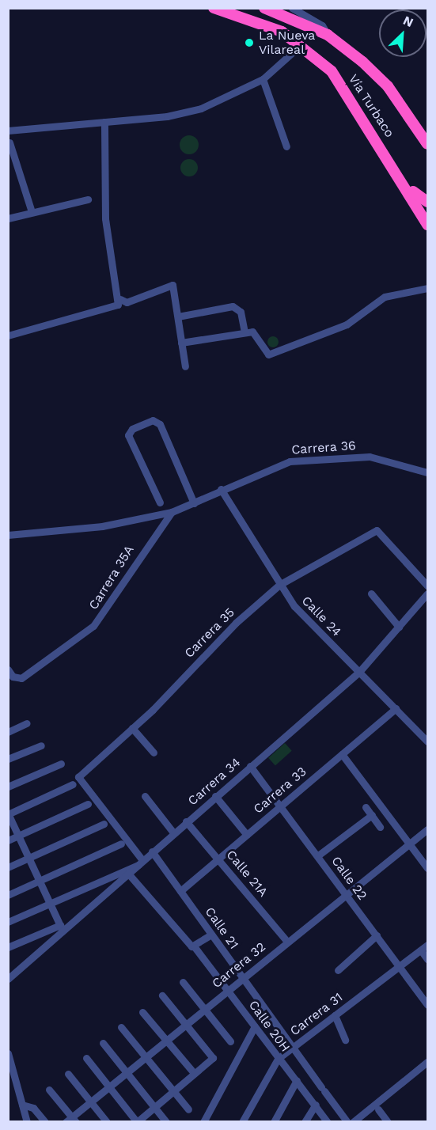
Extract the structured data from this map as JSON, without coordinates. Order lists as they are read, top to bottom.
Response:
{
  "streets": {
    "highway": ["Vía Turbaco"],
    "street": [
      "Carrera 36",
      "Carrera 35A",
      "Calle 24",
      "Carrera 35",
      "Carrera 34",
      "Carrera 33",
      "Calle 21A",
      "Calle 22",
      "Calle 21",
      "Carrera 32",
      "Carrera 31",
      "Calle 20H"
    ]
  },
  "crossings": [
    ["Carrera 36", "Carrera 35A"],
    ["Carrera 36", "Calle 24"],
    ["Calle 24", "Carrera 35"],
    ["Calle 24", "Carrera 34"],
    ["Calle 24", "Carrera 33"],
    ["Carrera 35", "Carrera 34"],
    ["Carrera 34", "Calle 21A"],
    ["Carrera 34", "Calle 22"],
    ["Carrera 34", "Calle 21"],
    ["Carrera 33", "Calle 21A"],
    ["Carrera 33", "Calle 22"],
    ["Carrera 33", "Calle 21"],
    ["Calle 21A", "Carrera 32"],
    ["Calle 22", "Carrera 32"],
    ["Calle 22", "Carrera 31"],
    ["Calle 21", "Carrera 32"],
    ["Calle 21", "Carrera 31"],
    ["Carrera 32", "Calle 20H"],
    ["Carrera 31", "Calle 20H"]
  ],
  "places": ["La Nueva Vilareal"],
  "north": "top right"
}
